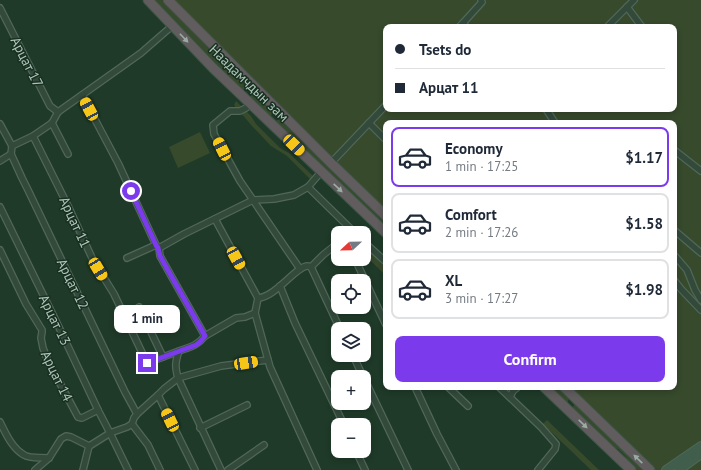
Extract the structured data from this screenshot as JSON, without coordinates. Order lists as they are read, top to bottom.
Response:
{
  "streets": {
    "highway": ["Наадамчдын зам"],
    "street": [
      "Арцат 17",
      "Арцат 11",
      "Арцат 12",
      "Арцат 13",
      "Арцат 14"
    ]
  },
  "crossings": [
    ["Арцат 13", "Арцат 14"]
  ],
  "north": "left",
  "page": {
    "banner": ["Tsets do", "Арцат 11"],
    "list": [
      {
        "name": "Economy",
        "note": "1 min · 17:25",
        "value": "$1.17"
      },
      {
        "name": "Comfort",
        "note": "2 min · 17:26",
        "value": "$1.58"
      },
      {
        "name": "XL",
        "note": "3 min · 17:27",
        "value": "$1.98"
      }
    ],
    "map_buttons": ["+", "−"],
    "bubble": "1 min",
    "buttons": "Confirm"
  }
}
